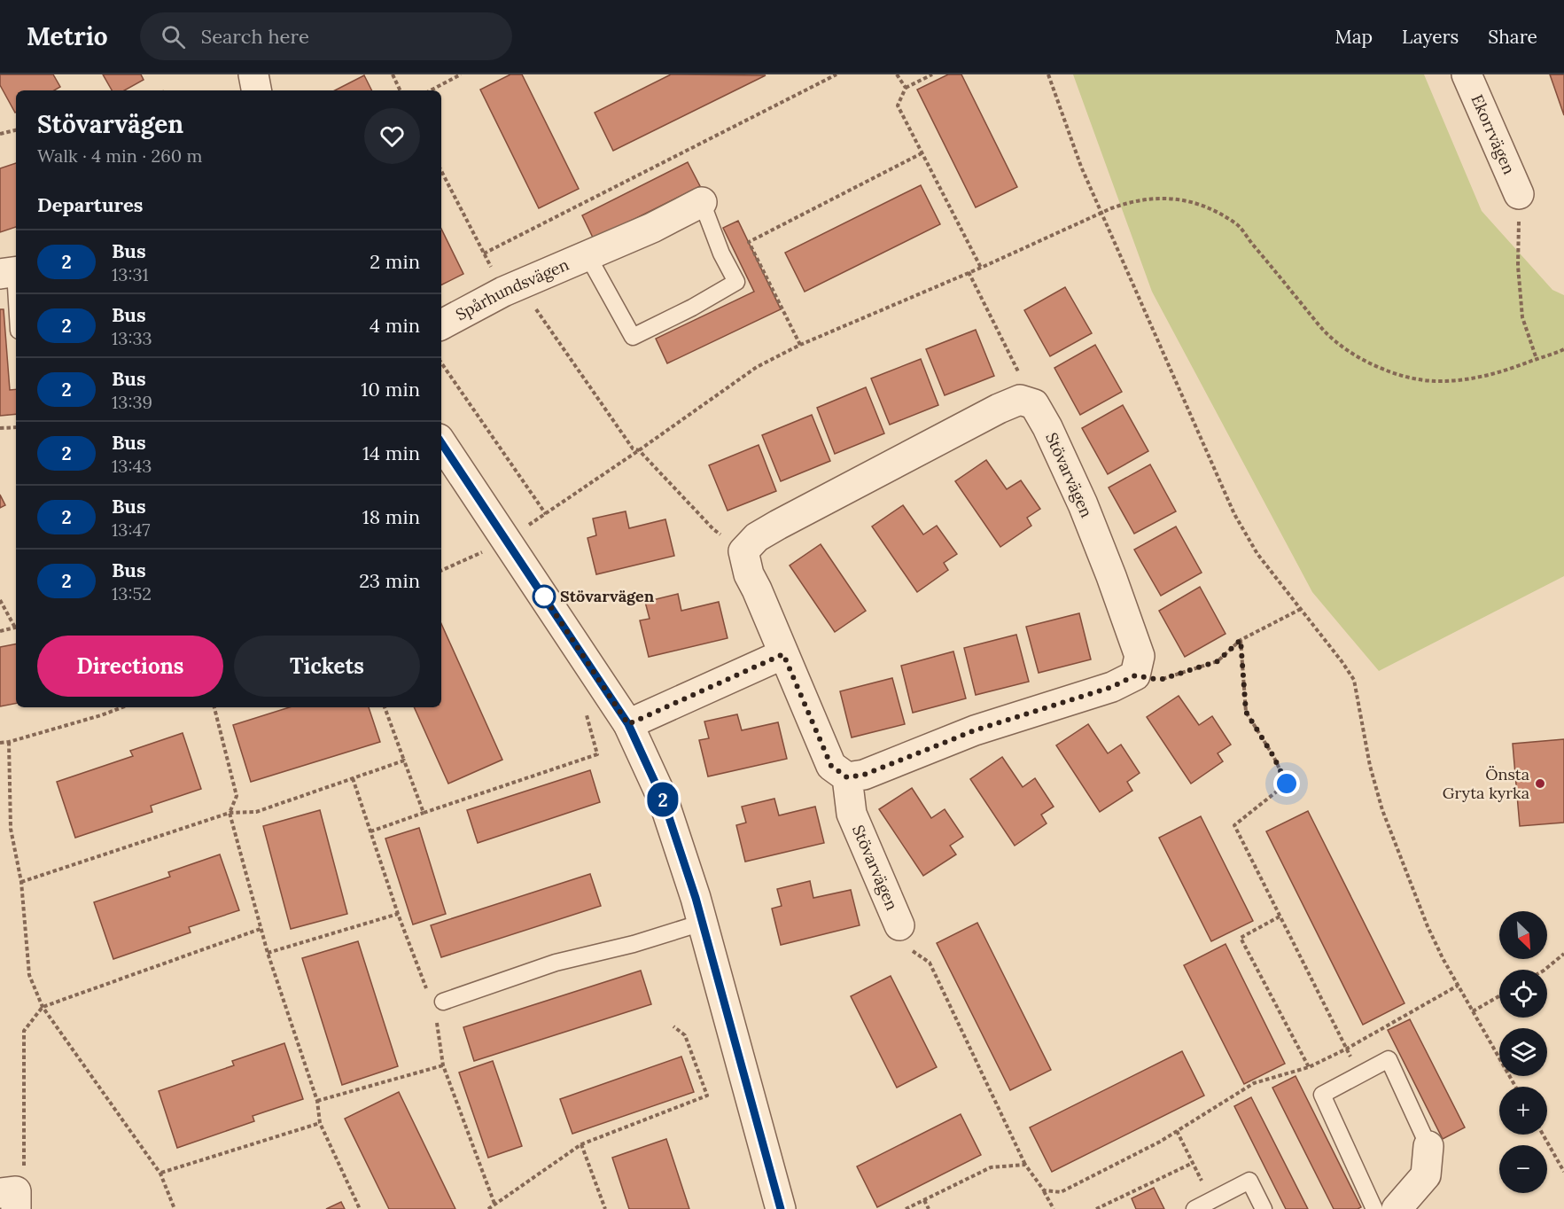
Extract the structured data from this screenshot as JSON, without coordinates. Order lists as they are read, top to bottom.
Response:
{
  "streets": {
    "street": ["Ekorrvägen", "Spårhundsvägen", "Stövarvägen"]
  },
  "places": ["Stövarvägen", "Önsta Gryta kyrka"],
  "lines": ["bus line 2"],
  "north": "bottom right",
  "page": {
    "header": "Metrio",
    "search": "Search here",
    "nav": ["Map", "Layers", "Share"],
    "on_map": "2",
    "heading": [
      ["Stövarvägen", "Walk · 4 min · 260 m"],
      "Departures"
    ],
    "list": [
      {
        "mark": "2",
        "name": "Bus",
        "note": "13:31",
        "value": "2 min"
      },
      {
        "mark": "2",
        "name": "Bus",
        "note": "13:33",
        "value": "4 min"
      },
      {
        "mark": "2",
        "name": "Bus",
        "note": "13:39",
        "value": "10 min"
      },
      {
        "mark": "2",
        "name": "Bus",
        "note": "13:43",
        "value": "14 min"
      },
      {
        "mark": "2",
        "name": "Bus",
        "note": "13:47",
        "value": "18 min"
      },
      {
        "mark": "2",
        "name": "Bus",
        "note": "13:52",
        "value": "23 min"
      }
    ],
    "buttons": ["Directions", "Tickets"],
    "map_buttons": ["+", "−"]
  }
}
